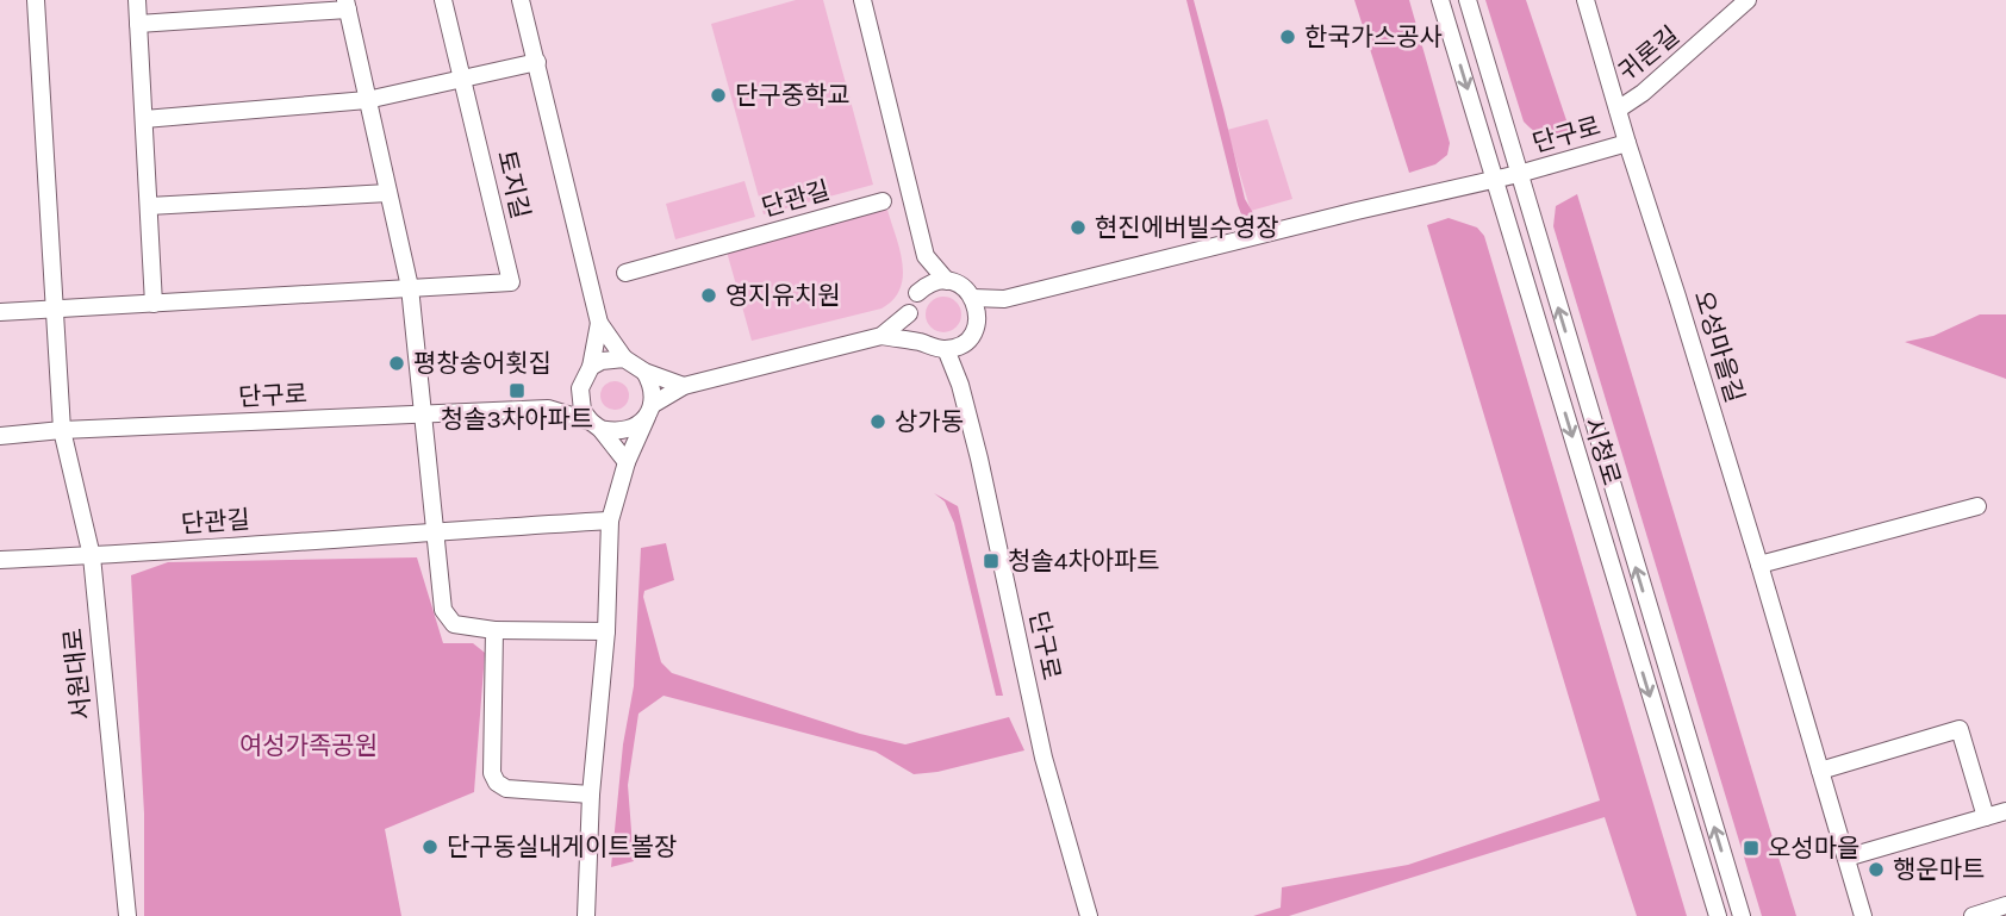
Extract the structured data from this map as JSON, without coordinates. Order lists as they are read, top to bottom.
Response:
{
  "streets": {
    "street": [
      "귀론길",
      "단구로",
      "토지길",
      "단관길",
      "오성마을길",
      "시청로",
      "서원대로"
    ]
  },
  "crossings": [
    ["귀론길", "오성마을길"],
    ["단구로", "오성마을길"],
    ["단구로", "시청로"],
    ["단구로", "서원대로"],
    ["토지길", "서원대로"],
    ["단관길", "서원대로"]
  ],
  "parks": ["여성가족공원"],
  "places": {
    "other": [
      "한국가스공사",
      "단구중학교",
      "현진에버빌수영장",
      "영지유치원",
      "평창송어횟집",
      "상가동",
      "단구동실내게이트볼장",
      "행운마트"
    ],
    "transit": ["청솔3차아파트", "청솔4차아파트", "오성마을"]
  }
}
